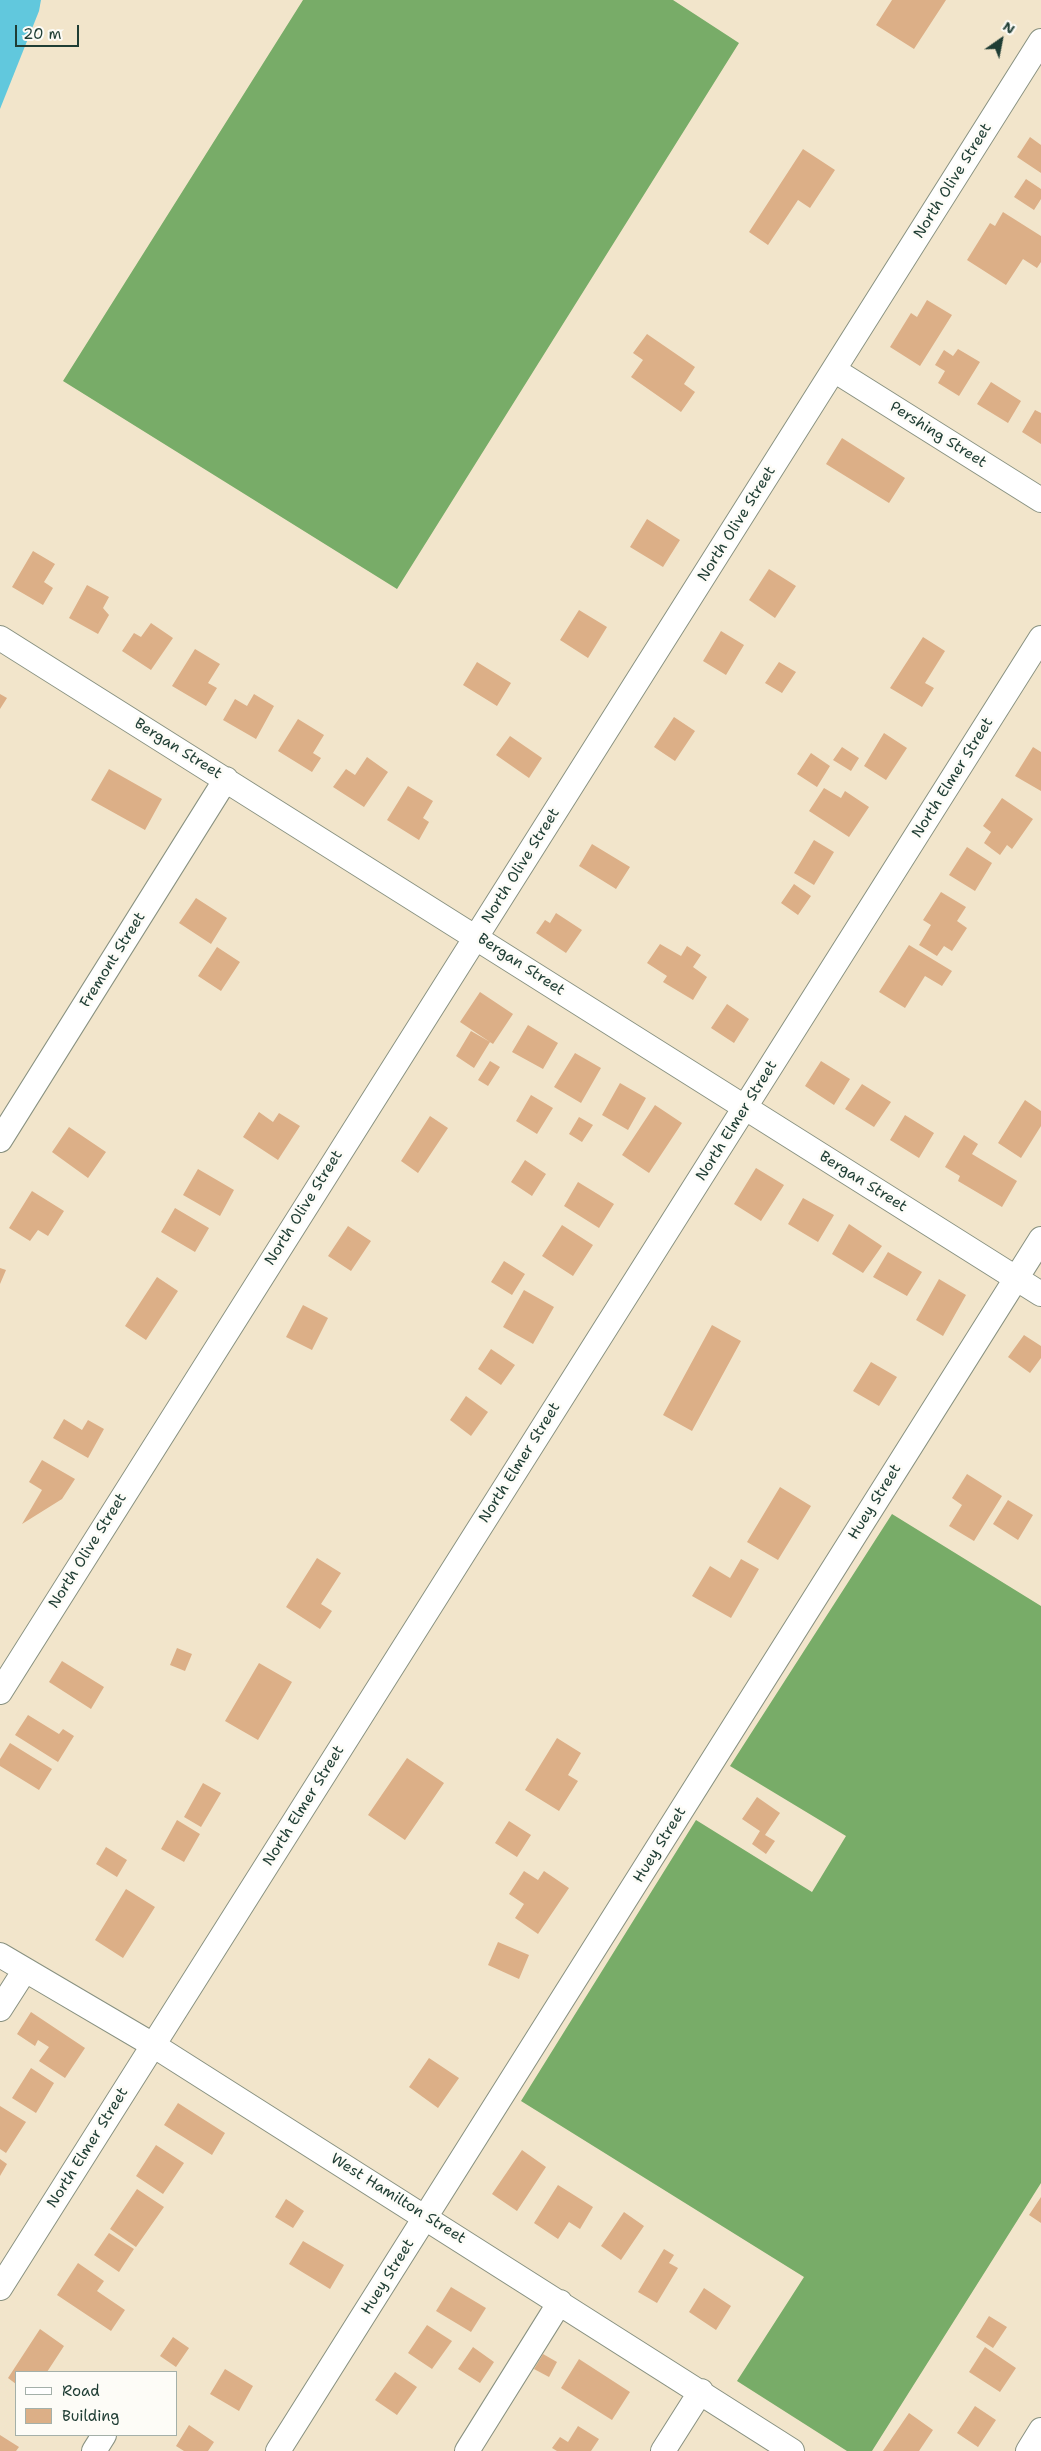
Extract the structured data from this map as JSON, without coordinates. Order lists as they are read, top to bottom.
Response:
{
  "streets": {
    "street": [
      "North Olive Street",
      "Pershing Street",
      "Bergan Street",
      "North Elmer Street",
      "Fremont Street",
      "Huey Street",
      "West Hamilton Street"
    ]
  },
  "crossings": [
    ["North Olive Street", "Pershing Street"],
    ["North Olive Street", "Bergan Street"],
    ["Bergan Street", "North Elmer Street"],
    ["Bergan Street", "Fremont Street"],
    ["Bergan Street", "Huey Street"],
    ["North Elmer Street", "West Hamilton Street"],
    ["Huey Street", "West Hamilton Street"]
  ],
  "legend": ["Road", "Building"],
  "scale_bar": "20 m",
  "north": "top right"
}
